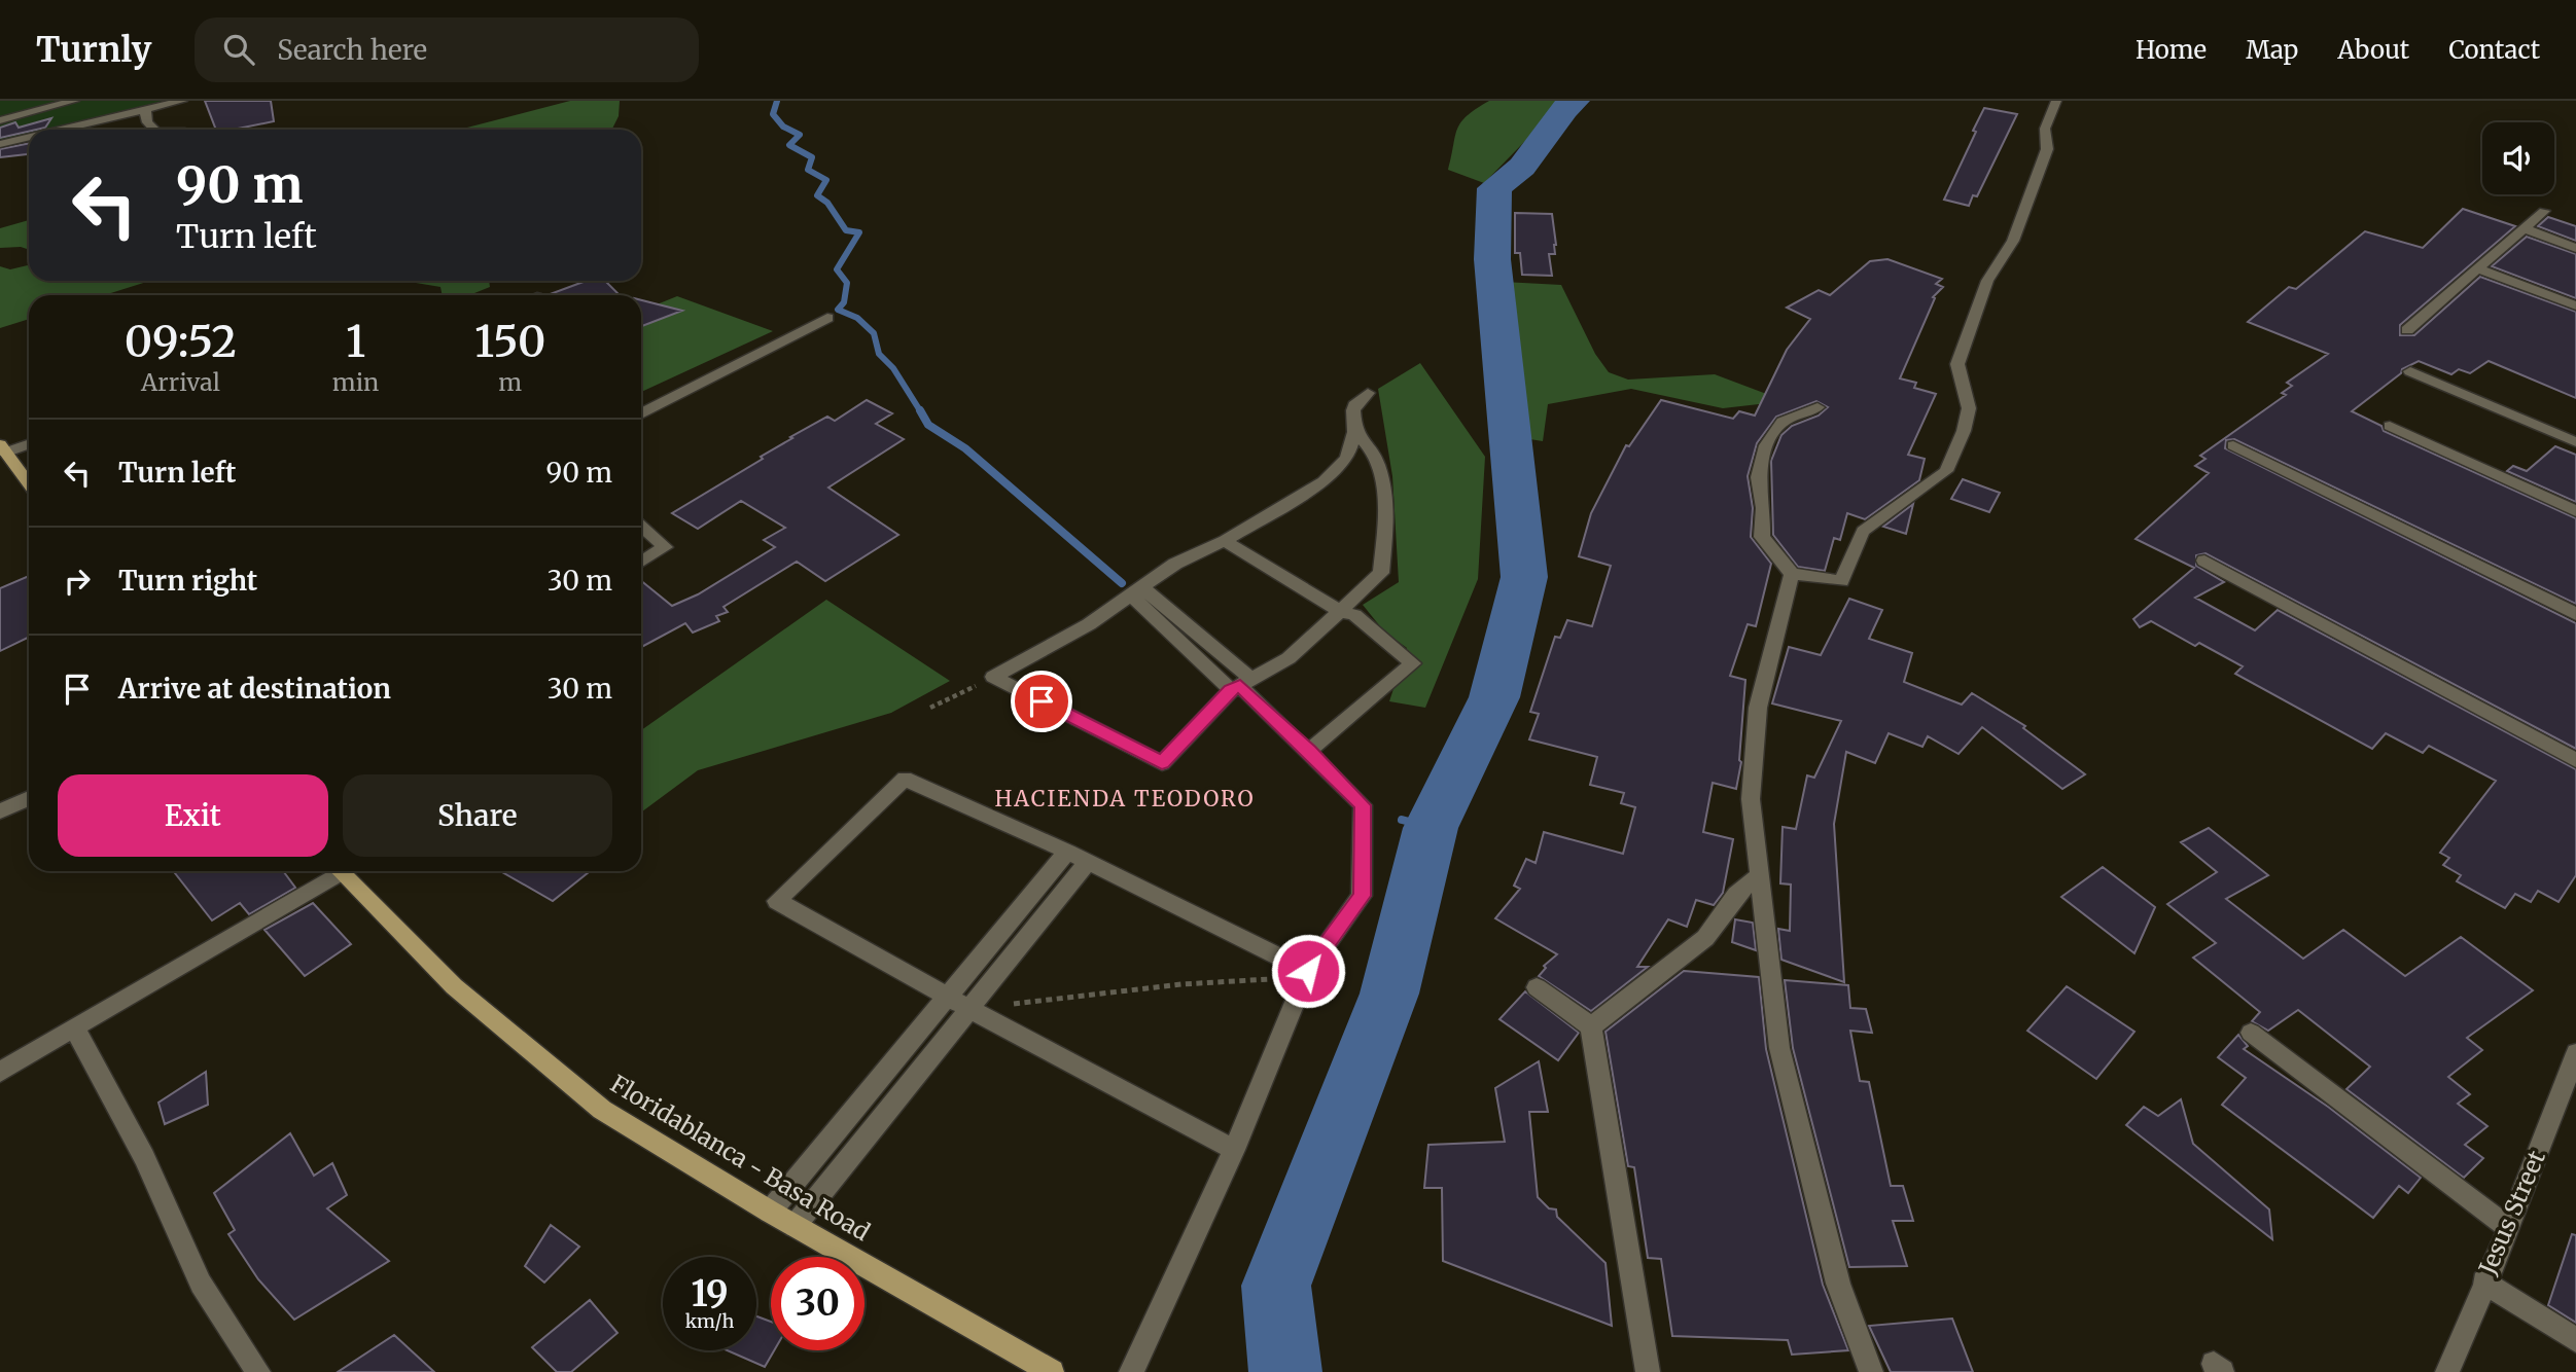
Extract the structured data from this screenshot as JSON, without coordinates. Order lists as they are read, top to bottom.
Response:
{
  "streets": {
    "main road": ["Floridablanca - Basa Road"],
    "street": ["Jesus Street"]
  },
  "districts": ["HACIENDA TEODORO"],
  "page": {
    "header": "Turnly",
    "search": "Search here",
    "nav": [
      "Home",
      "Map",
      "About",
      "Contact"
    ],
    "turn": ["90 m", "Turn left"],
    "eta": [
      "09:52",
      "Arrival",
      "1",
      "min",
      "150",
      "m"
    ],
    "list": [
      {
        "name": "Turn left",
        "value": "90 m"
      },
      {
        "name": "Turn right",
        "value": "30 m"
      },
      {
        "name": "Arrive at destination",
        "value": "30 m"
      }
    ],
    "buttons": ["Exit", "Share"],
    "speed": "19 km/h",
    "limit": "30"
  }
}
